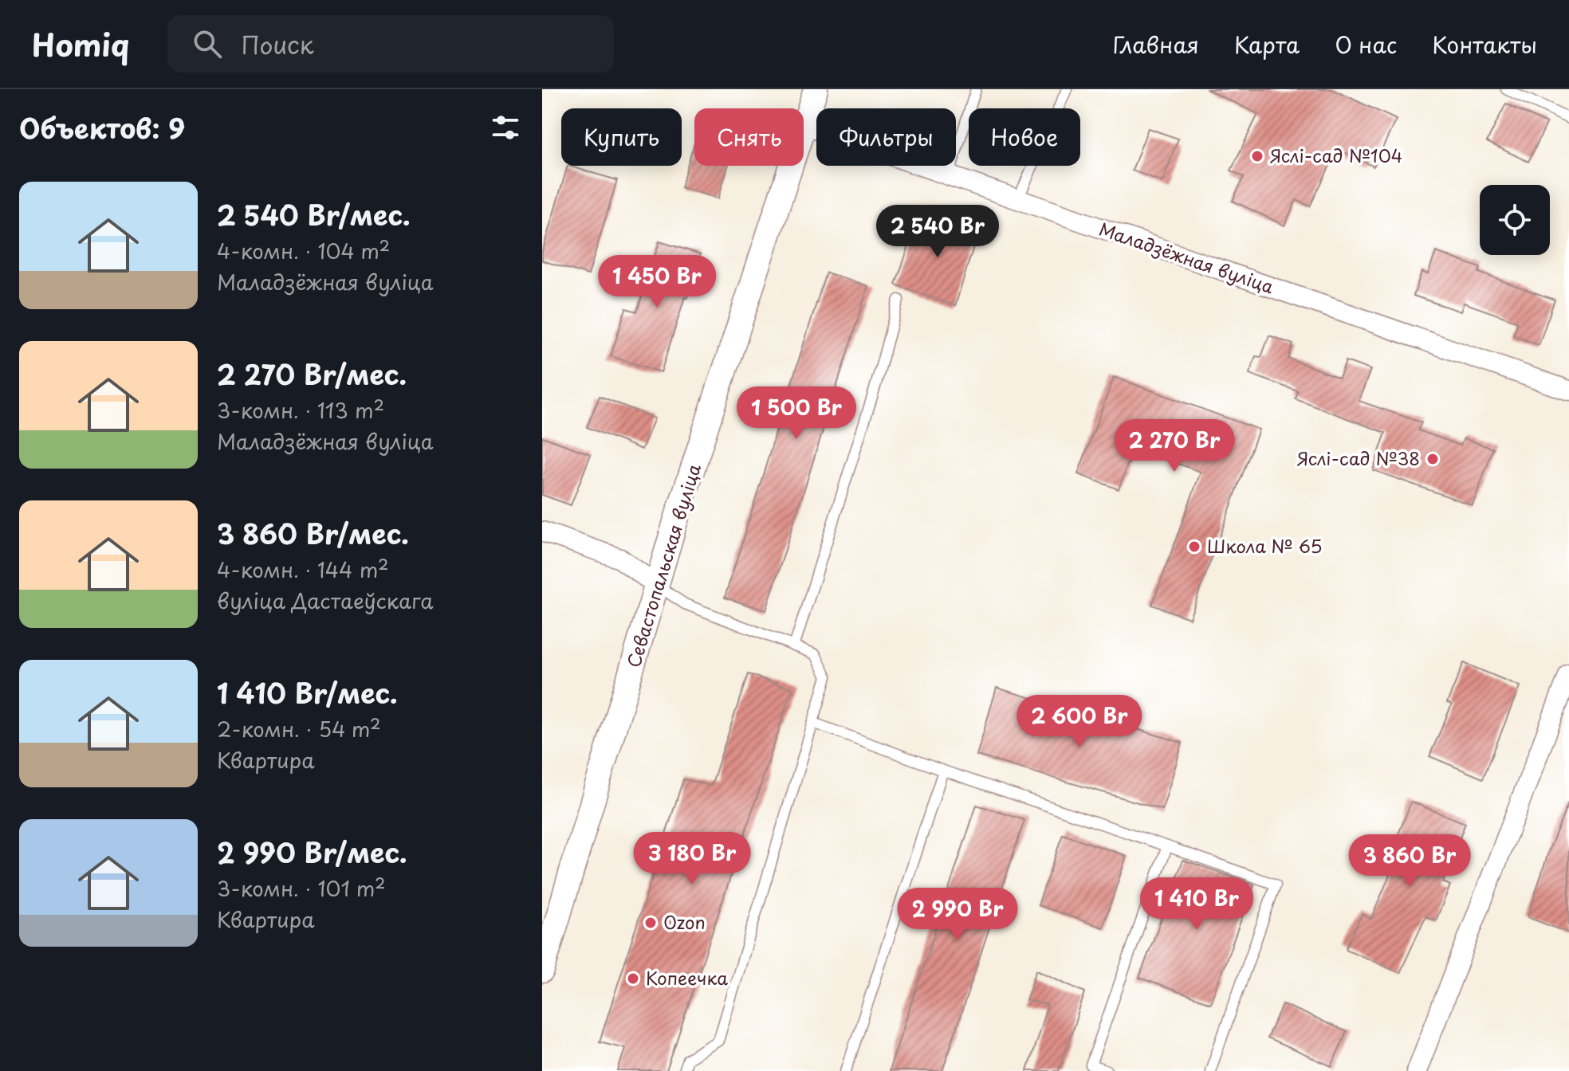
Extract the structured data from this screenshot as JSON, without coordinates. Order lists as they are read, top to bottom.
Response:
{
  "streets": {
    "street": ["Маладзёжная вуліца", "Севастопальская вуліца"]
  },
  "crossings": [
    ["Маладзёжная вуліца", "Севастопальская вуліца"]
  ],
  "places": [
    "Яслі-сад №104",
    "Яслі-сад №38",
    "Школа № 65",
    "Ozon",
    "Копеечка"
  ],
  "page": {
    "header": "Homiq",
    "search": "Поиск",
    "nav": [
      "Главная",
      "Карта",
      "О нас",
      "Контакты"
    ],
    "heading": "Объектов: 9",
    "chip": [
      "Купить",
      "Снять",
      "Фильтры",
      "Новое"
    ],
    "list": [
      {
        "name": "2 540 Br/мес.",
        "note": "4-комн. · 104 m² · Маладзёжная вуліца"
      },
      {
        "name": "2 270 Br/мес.",
        "note": "3-комн. · 113 m² · Маладзёжная вуліца"
      },
      {
        "name": "3 860 Br/мес.",
        "note": "4-комн. · 144 m² · вуліца Дастаеўскага"
      },
      {
        "name": "1 410 Br/мес.",
        "note": "2-комн. · 54 m² · Квартира"
      },
      {
        "name": "2 990 Br/мес.",
        "note": "3-комн. · 101 m² · Квартира"
      }
    ],
    "price": [
      "2 540 Br",
      "1 450 Br",
      "1 500 Br",
      "2 270 Br",
      "2 600 Br",
      "3 180 Br",
      "3 860 Br",
      "1 410 Br",
      "2 990 Br"
    ]
  }
}
